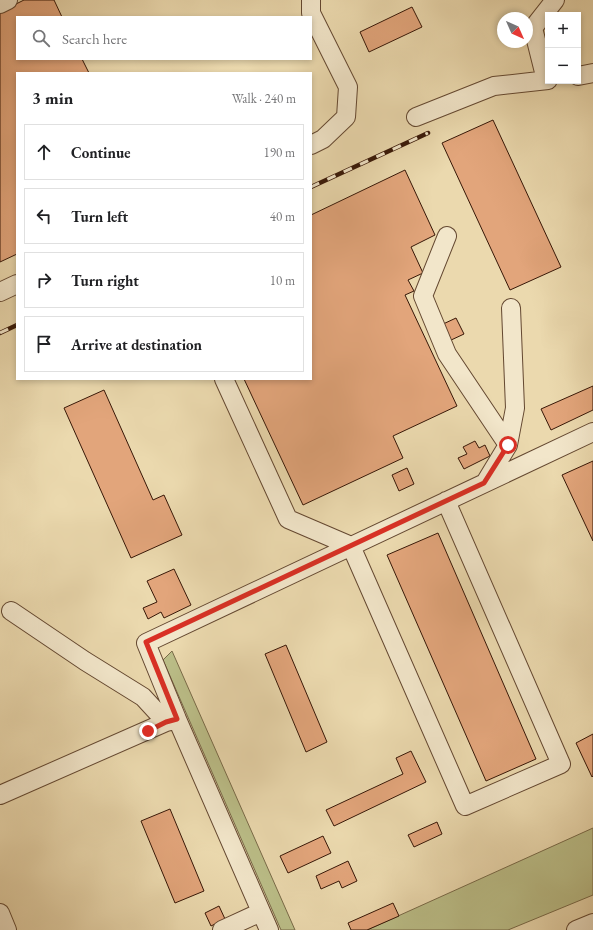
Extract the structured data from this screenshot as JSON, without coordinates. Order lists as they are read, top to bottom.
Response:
{
  "north": "bottom right",
  "page": {
    "map_buttons": ["+", "−"],
    "search": "Search here",
    "heading": ["3 min", "Walk · 240 m"],
    "list": [
      ["Continue", "190 m"],
      ["Turn left", "40 m"],
      ["Turn right", "10 m"],
      "Arrive at destination"
    ]
  }
}
